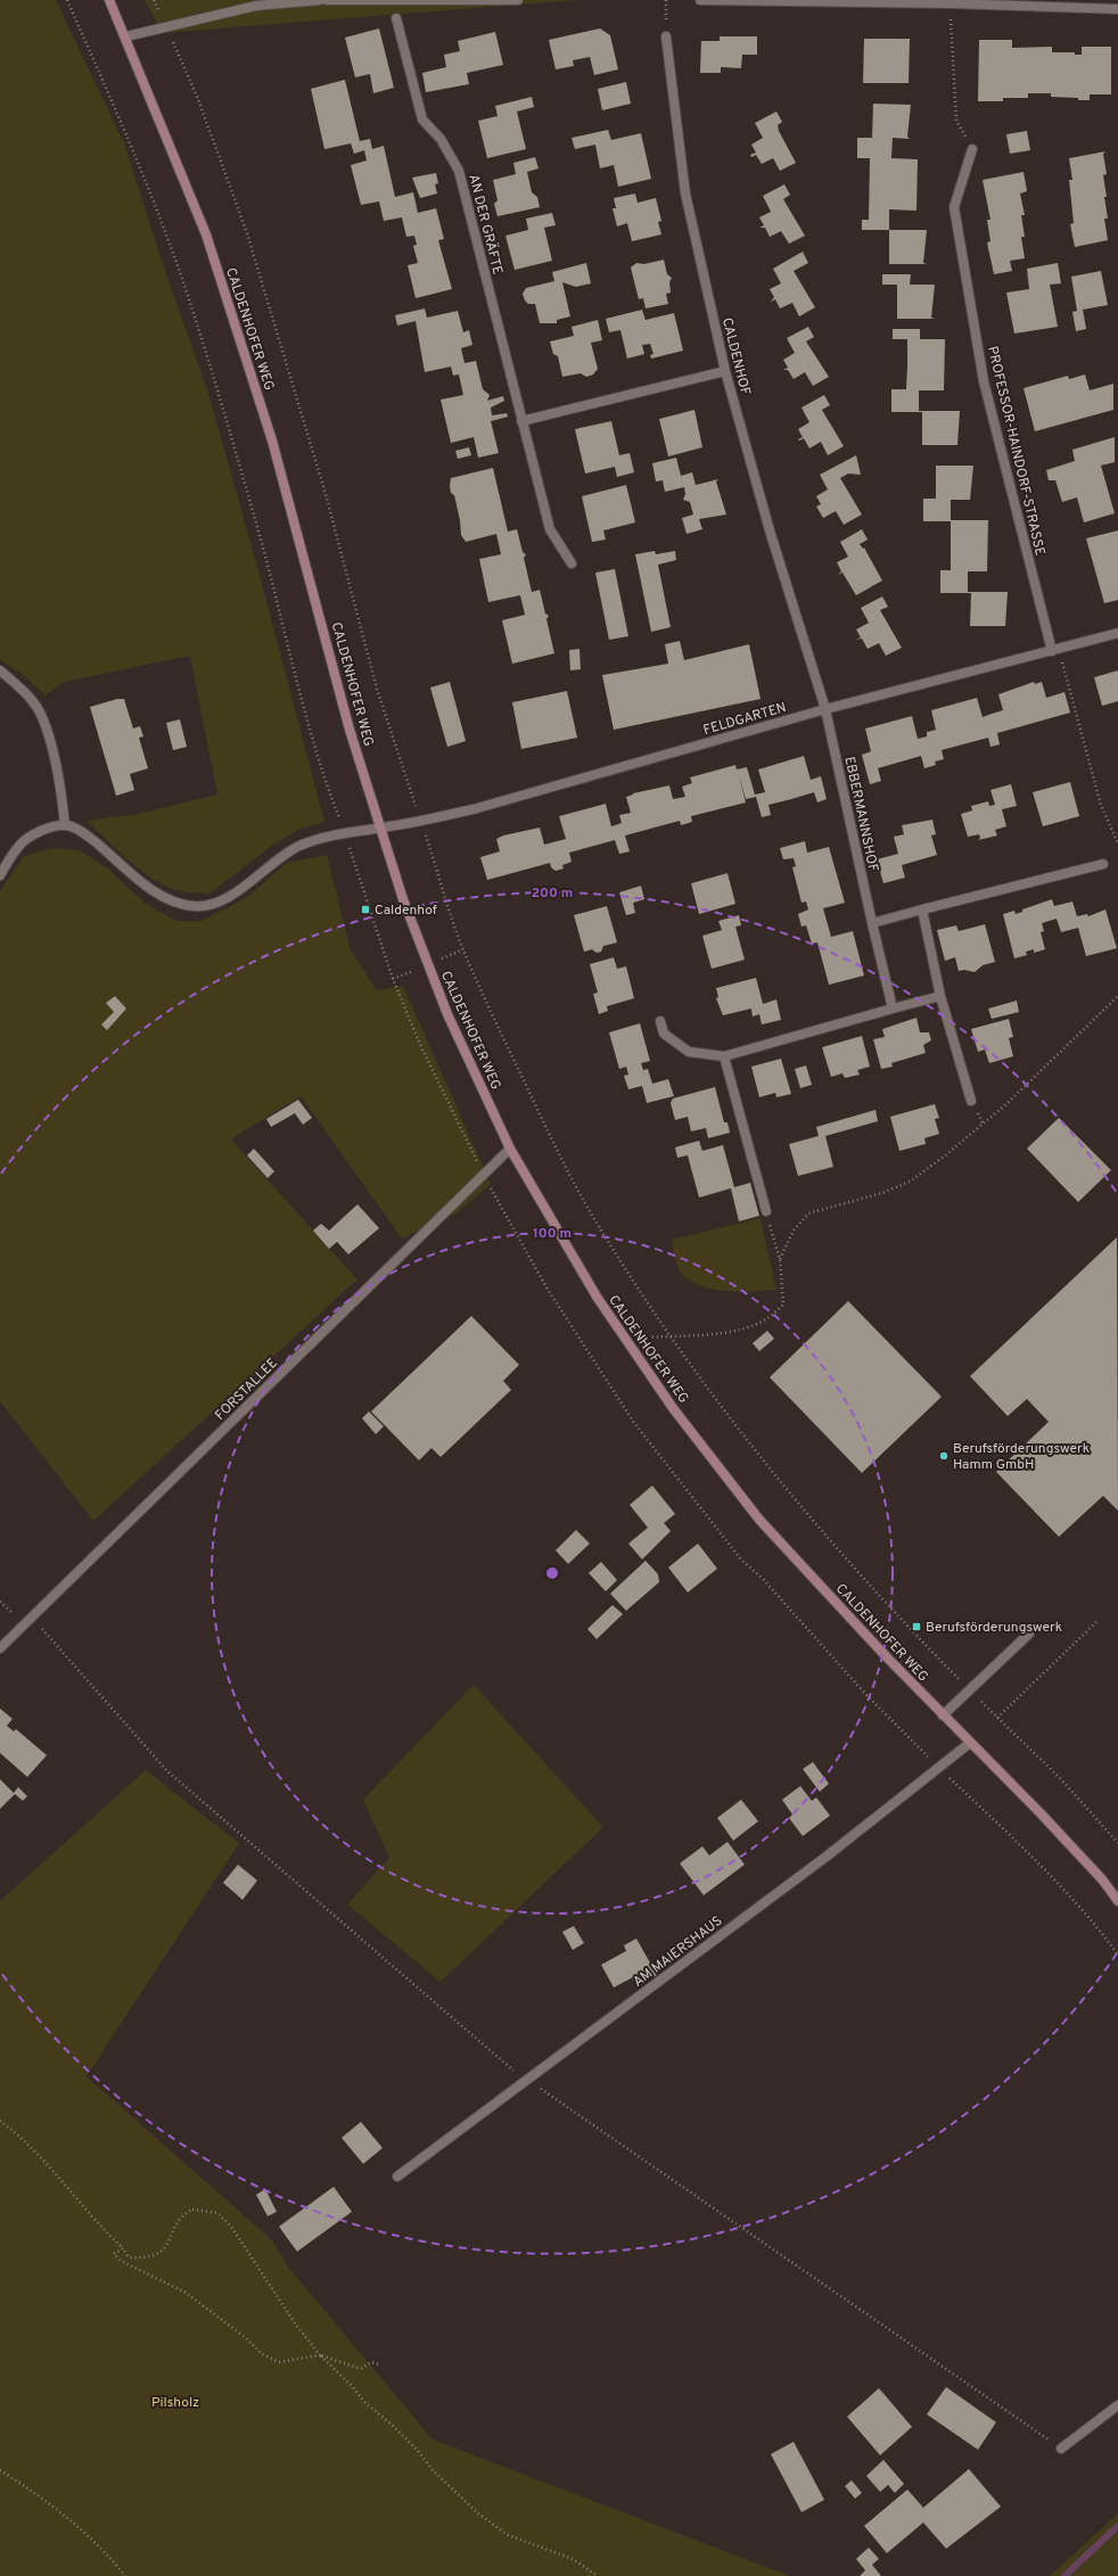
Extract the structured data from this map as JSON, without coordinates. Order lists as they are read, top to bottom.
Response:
{
  "streets": {
    "main road": ["CALDENHOFER WEG"],
    "street": [
      "AN DER GRÄFTE",
      "CALDENHOF",
      "PROFESSOR-HAINDORF-STRASSE",
      "FELDGARTEN",
      "EBBERMANNSHOF",
      "FORSTALLEE",
      "AM MAIERSHAUS"
    ]
  },
  "crossings": [
    ["CALDENHOFER WEG", "FELDGARTEN"],
    ["CALDENHOFER WEG", "FORSTALLEE"],
    ["CALDENHOFER WEG", "AM MAIERSHAUS"],
    ["CALDENHOF", "FELDGARTEN"],
    ["CALDENHOF", "EBBERMANNSHOF"],
    ["PROFESSOR-HAINDORF-STRASSE", "FELDGARTEN"],
    ["FELDGARTEN", "EBBERMANNSHOF"]
  ],
  "parks": ["Pilsholz"],
  "places": {
    "transit": ["Caldenhof", "Berufsförderungswerk"],
    "other": ["Berufsförderungswerk Hamm GmbH"]
  },
  "rings": ["200 m", "100 m"]
}
